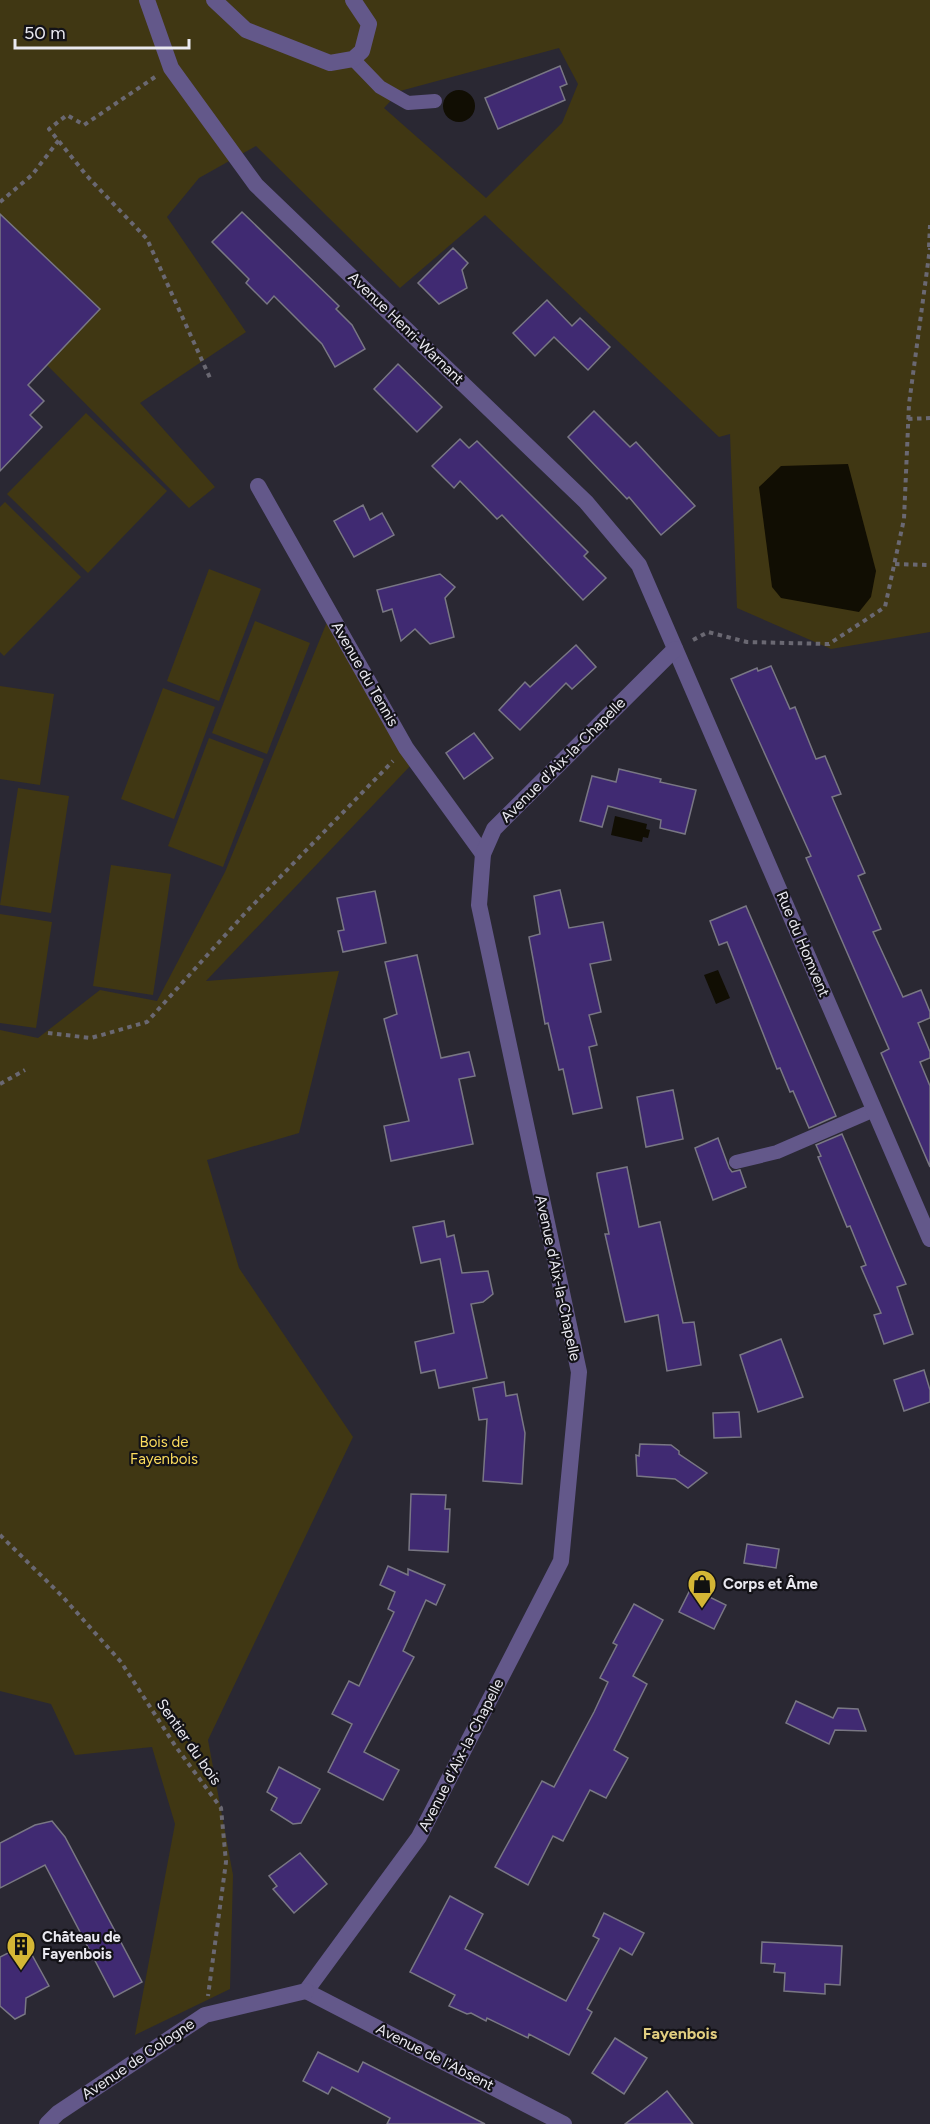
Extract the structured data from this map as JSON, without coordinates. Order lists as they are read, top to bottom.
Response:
{
  "streets": {
    "street": [
      "Avenue Henri-Warnant",
      "Avenue du Tennis",
      "Avenue d'Aix-la-Chapelle",
      "Rue du Homvent",
      "Avenue de l'Absent",
      "Avenue de Cologne"
    ],
    "path": ["Sentier du bois"]
  },
  "crossings": [
    ["Avenue Henri-Warnant", "Avenue d'Aix-la-Chapelle"],
    ["Avenue Henri-Warnant", "Rue du Homvent"],
    ["Avenue du Tennis", "Avenue d'Aix-la-Chapelle"],
    ["Avenue d'Aix-la-Chapelle", "Rue du Homvent"],
    ["Avenue d'Aix-la-Chapelle", "Avenue de l'Absent"],
    ["Avenue d'Aix-la-Chapelle", "Avenue de Cologne"],
    ["Sentier du bois", "Avenue de Cologne"],
    ["Avenue de l'Absent", "Avenue de Cologne"]
  ],
  "districts": ["Fayenbois"],
  "parks": ["Bois de Fayenbois"],
  "places": {
    "shop": ["Corps et Âme"],
    "building": ["Château de Fayenbois"]
  },
  "scale_bar": "50 m"
}
